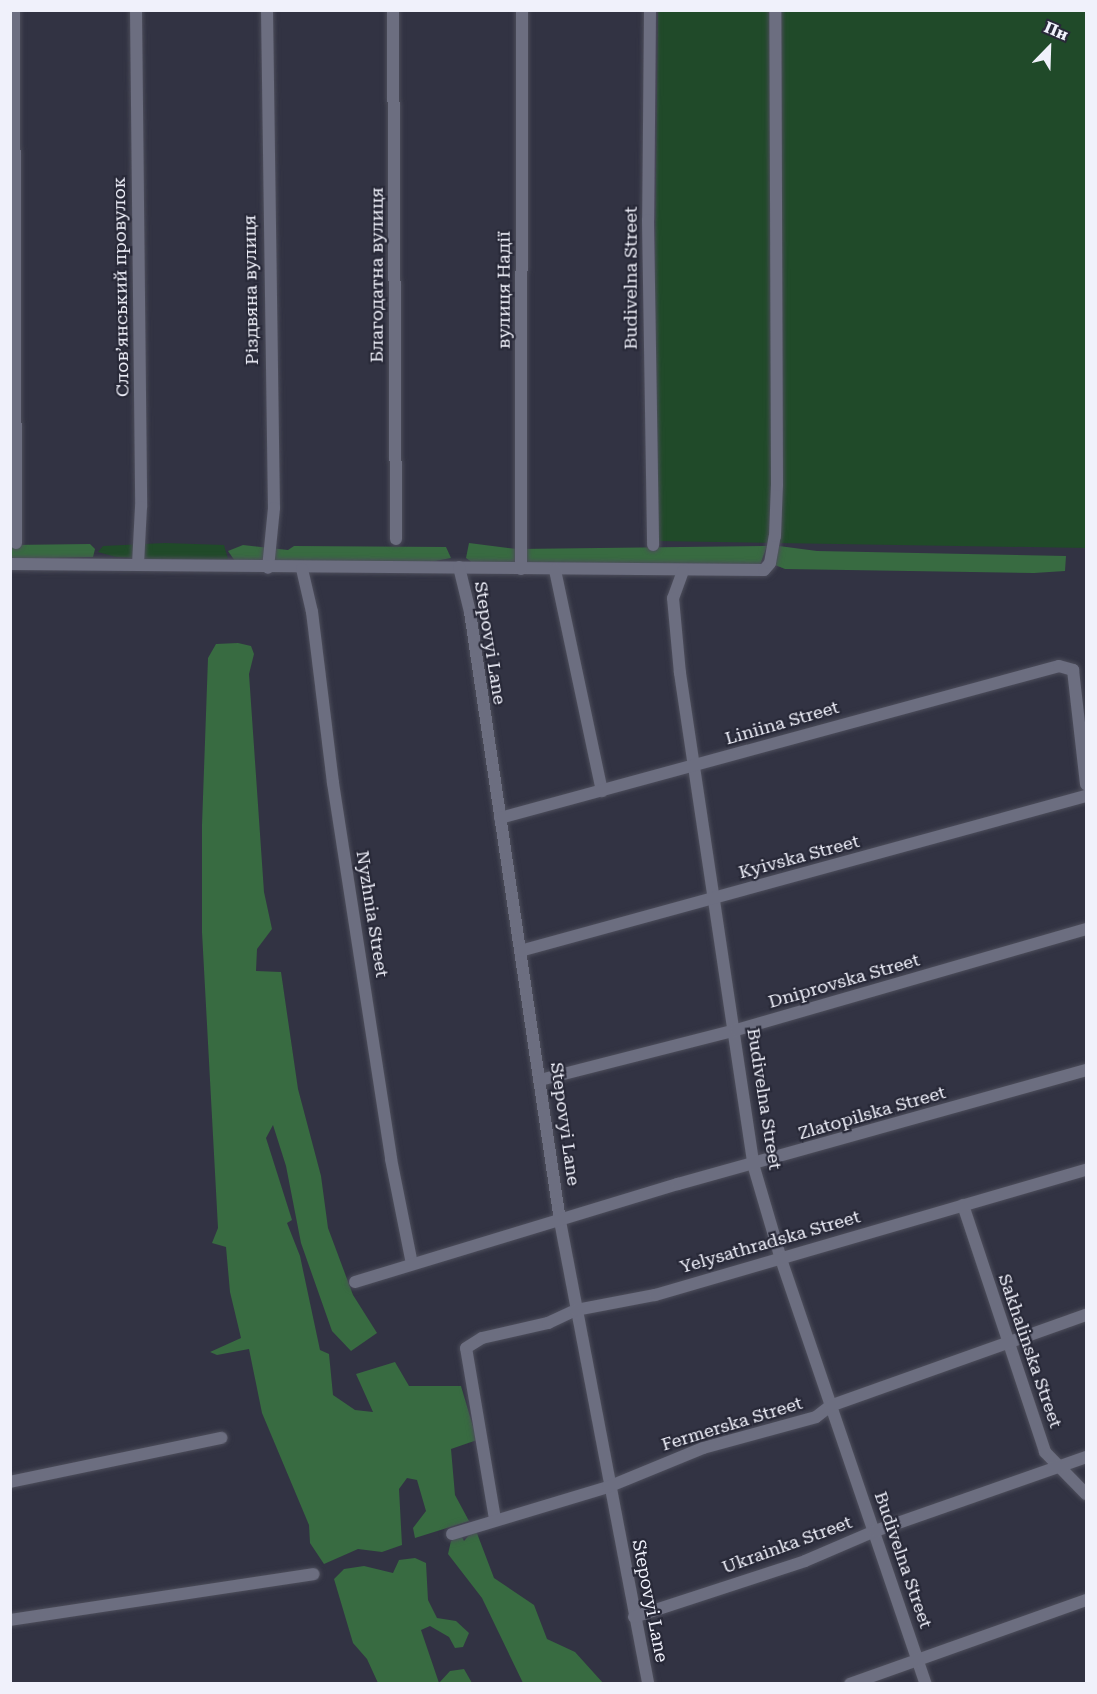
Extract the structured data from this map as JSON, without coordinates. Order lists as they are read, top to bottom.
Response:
{
  "streets": {
    "street": [
      "Благодатна вулиця",
      "Budivelna Street",
      "Словʼянський провулок",
      "Різдвяна вулиця",
      "вулиця Надії",
      "Stepovyi Lane",
      "Liniina Street",
      "Kyivska Street",
      "Nyzhnia Street",
      "Dniprovska Street",
      "Zlatopilska Street",
      "Yelysathradska Street",
      "Sakhalinska Street",
      "Fermerska Street",
      "Ukrainka Street"
    ]
  },
  "crossings": [
    ["Budivelna Street", "Liniina Street"],
    ["Budivelna Street", "Kyivska Street"],
    ["Budivelna Street", "Dniprovska Street"],
    ["Budivelna Street", "Zlatopilska Street"],
    ["Budivelna Street", "Yelysathradska Street"],
    ["Budivelna Street", "Fermerska Street"],
    ["Budivelna Street", "Ukrainka Street"],
    ["Stepovyi Lane", "Liniina Street"],
    ["Stepovyi Lane", "Kyivska Street"],
    ["Stepovyi Lane", "Dniprovska Street"],
    ["Stepovyi Lane", "Zlatopilska Street"],
    ["Stepovyi Lane", "Yelysathradska Street"],
    ["Stepovyi Lane", "Fermerska Street"],
    ["Stepovyi Lane", "Ukrainka Street"],
    ["Nyzhnia Street", "Zlatopilska Street"],
    ["Yelysathradska Street", "Sakhalinska Street"],
    ["Yelysathradska Street", "Fermerska Street"],
    ["Sakhalinska Street", "Fermerska Street"],
    ["Sakhalinska Street", "Ukrainka Street"]
  ],
  "north": "top right"
}
